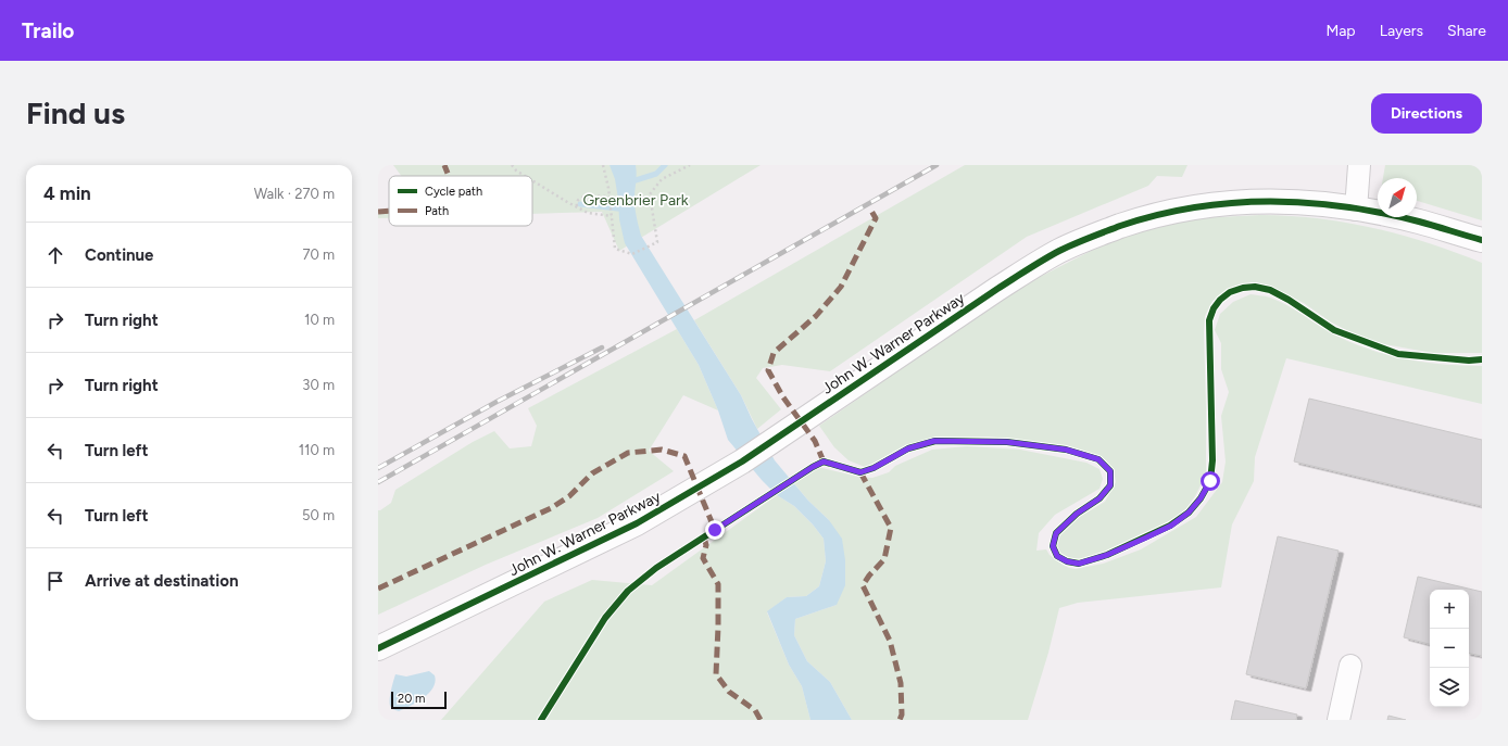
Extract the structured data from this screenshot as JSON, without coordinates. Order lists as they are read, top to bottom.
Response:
{
  "streets": {
    "main road": ["John W. Warner Parkway"]
  },
  "parks": ["Greenbrier Park"],
  "legend": ["Cycle path", "Path"],
  "scale_bar": "20 m",
  "north": "top right",
  "page": {
    "header": "Trailo",
    "nav": ["Map", "Layers", "Share"],
    "buttons": "Directions",
    "title": "Find us",
    "heading": ["4 min", "Walk · 270 m"],
    "list": [
      ["Continue", "70 m"],
      ["Turn right", "10 m"],
      ["Turn right", "30 m"],
      ["Turn left", "110 m"],
      ["Turn left", "50 m"],
      "Arrive at destination"
    ],
    "map_buttons": ["+", "−"],
    "scale": "20 m"
  }
}
